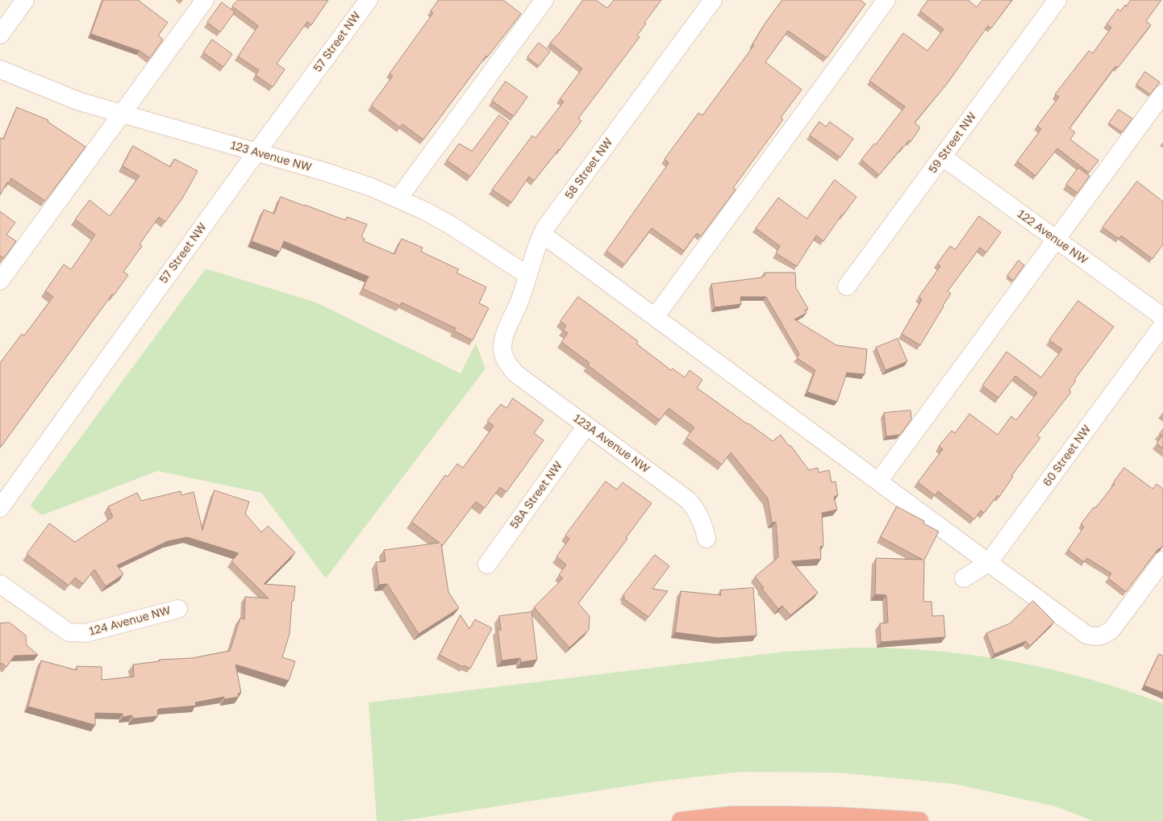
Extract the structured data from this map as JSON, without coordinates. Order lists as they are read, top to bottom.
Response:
{
  "streets": {
    "street": [
      "57 Street NW",
      "59 Street NW",
      "123 Avenue NW",
      "58 Street NW",
      "122 Avenue NW",
      "123A Avenue NW",
      "60 Street NW",
      "58A Street NW",
      "124 Avenue NW"
    ]
  },
  "crossings": [
    ["57 Street NW", "123 Avenue NW"],
    ["59 Street NW", "122 Avenue NW"],
    ["123 Avenue NW", "58 Street NW"],
    ["58 Street NW", "123A Avenue NW"],
    ["123A Avenue NW", "58A Street NW"]
  ]
}
